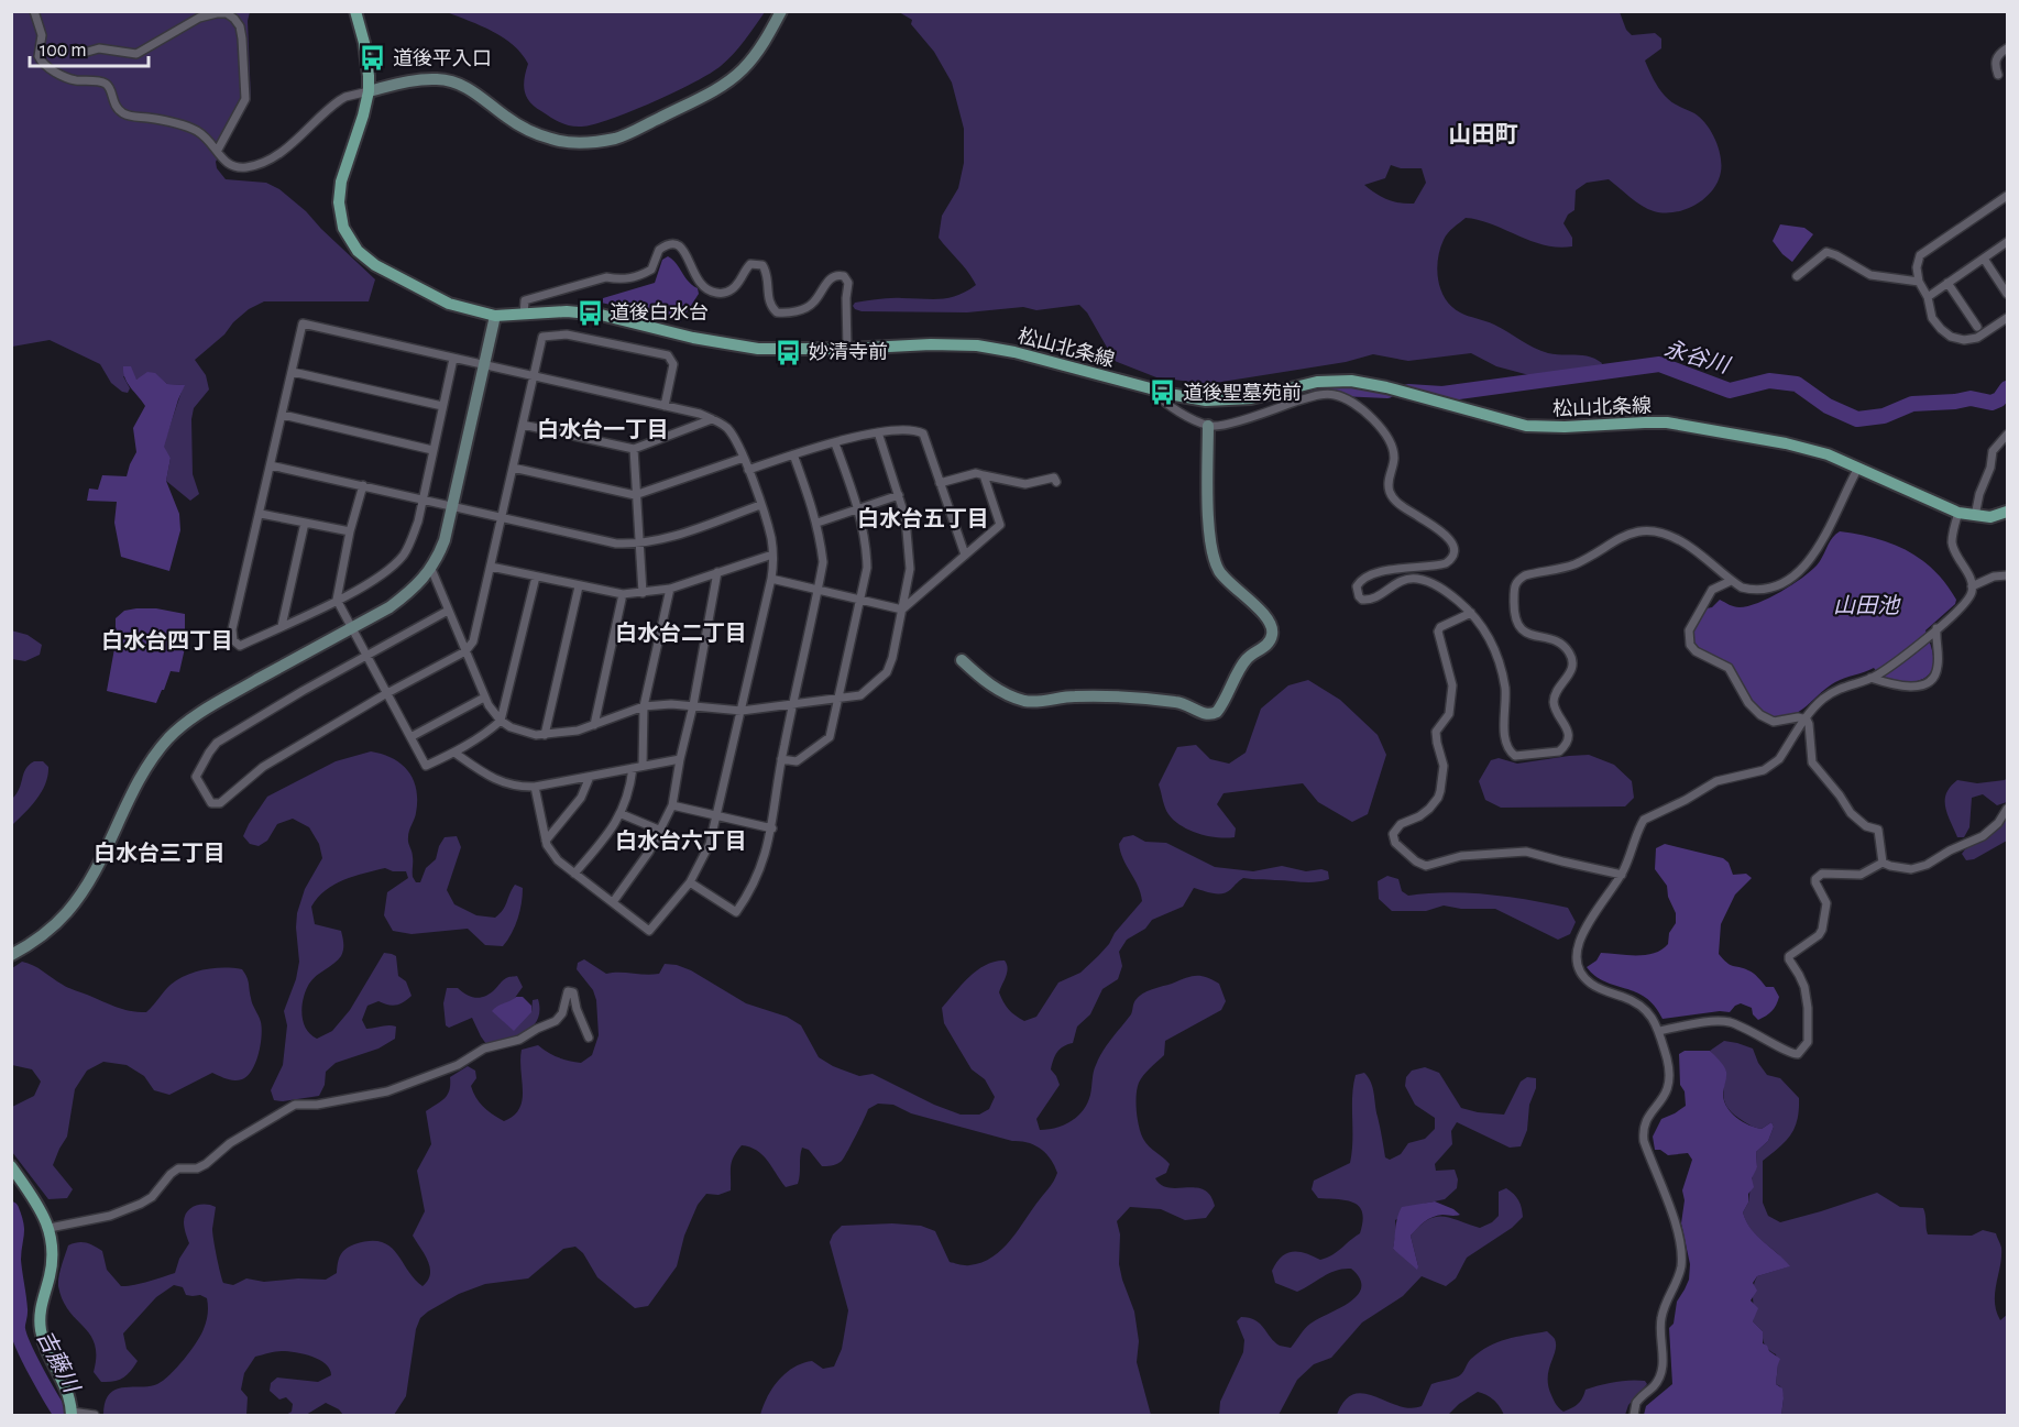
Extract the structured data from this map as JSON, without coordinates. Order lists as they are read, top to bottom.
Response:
{
  "streets": {
    "main road": ["松山北条線"]
  },
  "districts": [
    "山田町",
    "白水台一丁目",
    "白水台五丁目",
    "白水台二丁目",
    "白水台四丁目",
    "白水台六丁目",
    "白水台三丁目"
  ],
  "water": ["永谷川", "山田池", "吉藤川"],
  "places": {
    "bus stop": [
      "道後平入口",
      "道後白水台",
      "妙清寺前",
      "道後聖墓苑前"
    ]
  },
  "scale_bar": "100 m"
}
